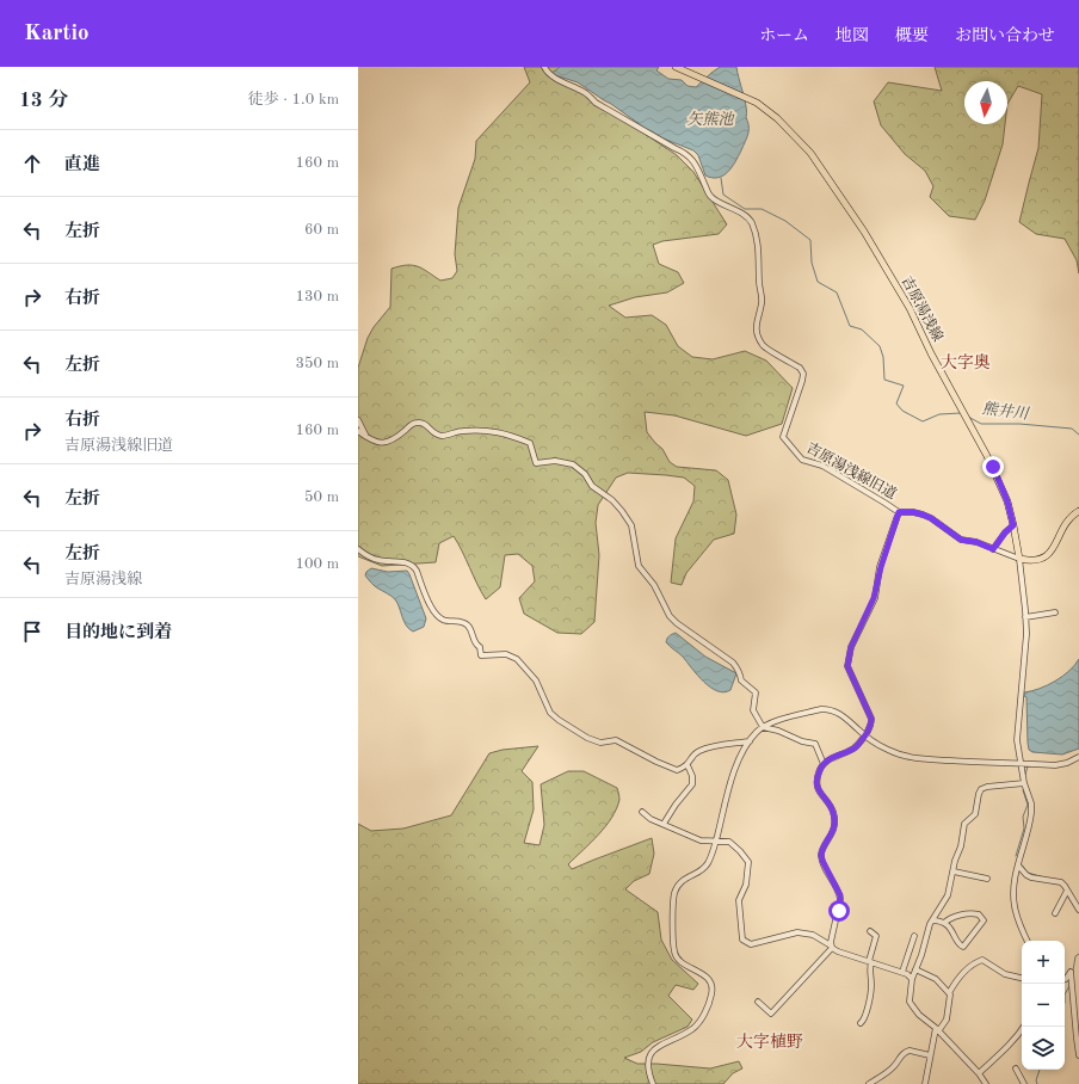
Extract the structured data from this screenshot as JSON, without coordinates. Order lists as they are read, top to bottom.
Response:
{
  "streets": {
    "main road": ["吉原湯浅線"],
    "street": ["吉原湯浅線旧道"]
  },
  "crossings": [
    ["吉原湯浅線", "吉原湯浅線旧道"]
  ],
  "districts": ["大字奥", "大字植野"],
  "water": ["矢熊池", "熊井川"],
  "north": "bottom",
  "page": {
    "header": "Kartio",
    "nav": [
      "ホーム",
      "地図",
      "概要",
      "お問い合わせ"
    ],
    "heading": ["13 分", "徒歩 · 1.0 km"],
    "list": [
      ["直進", "160 m"],
      ["左折", "60 m"],
      ["右折", "130 m"],
      ["左折", "350 m"],
      ["右折", "吉原湯浅線旧道", "160 m"],
      ["左折", "50 m"],
      ["左折", "吉原湯浅線", "100 m"],
      "目的地に到着"
    ],
    "map_buttons": ["+", "−"]
  }
}
